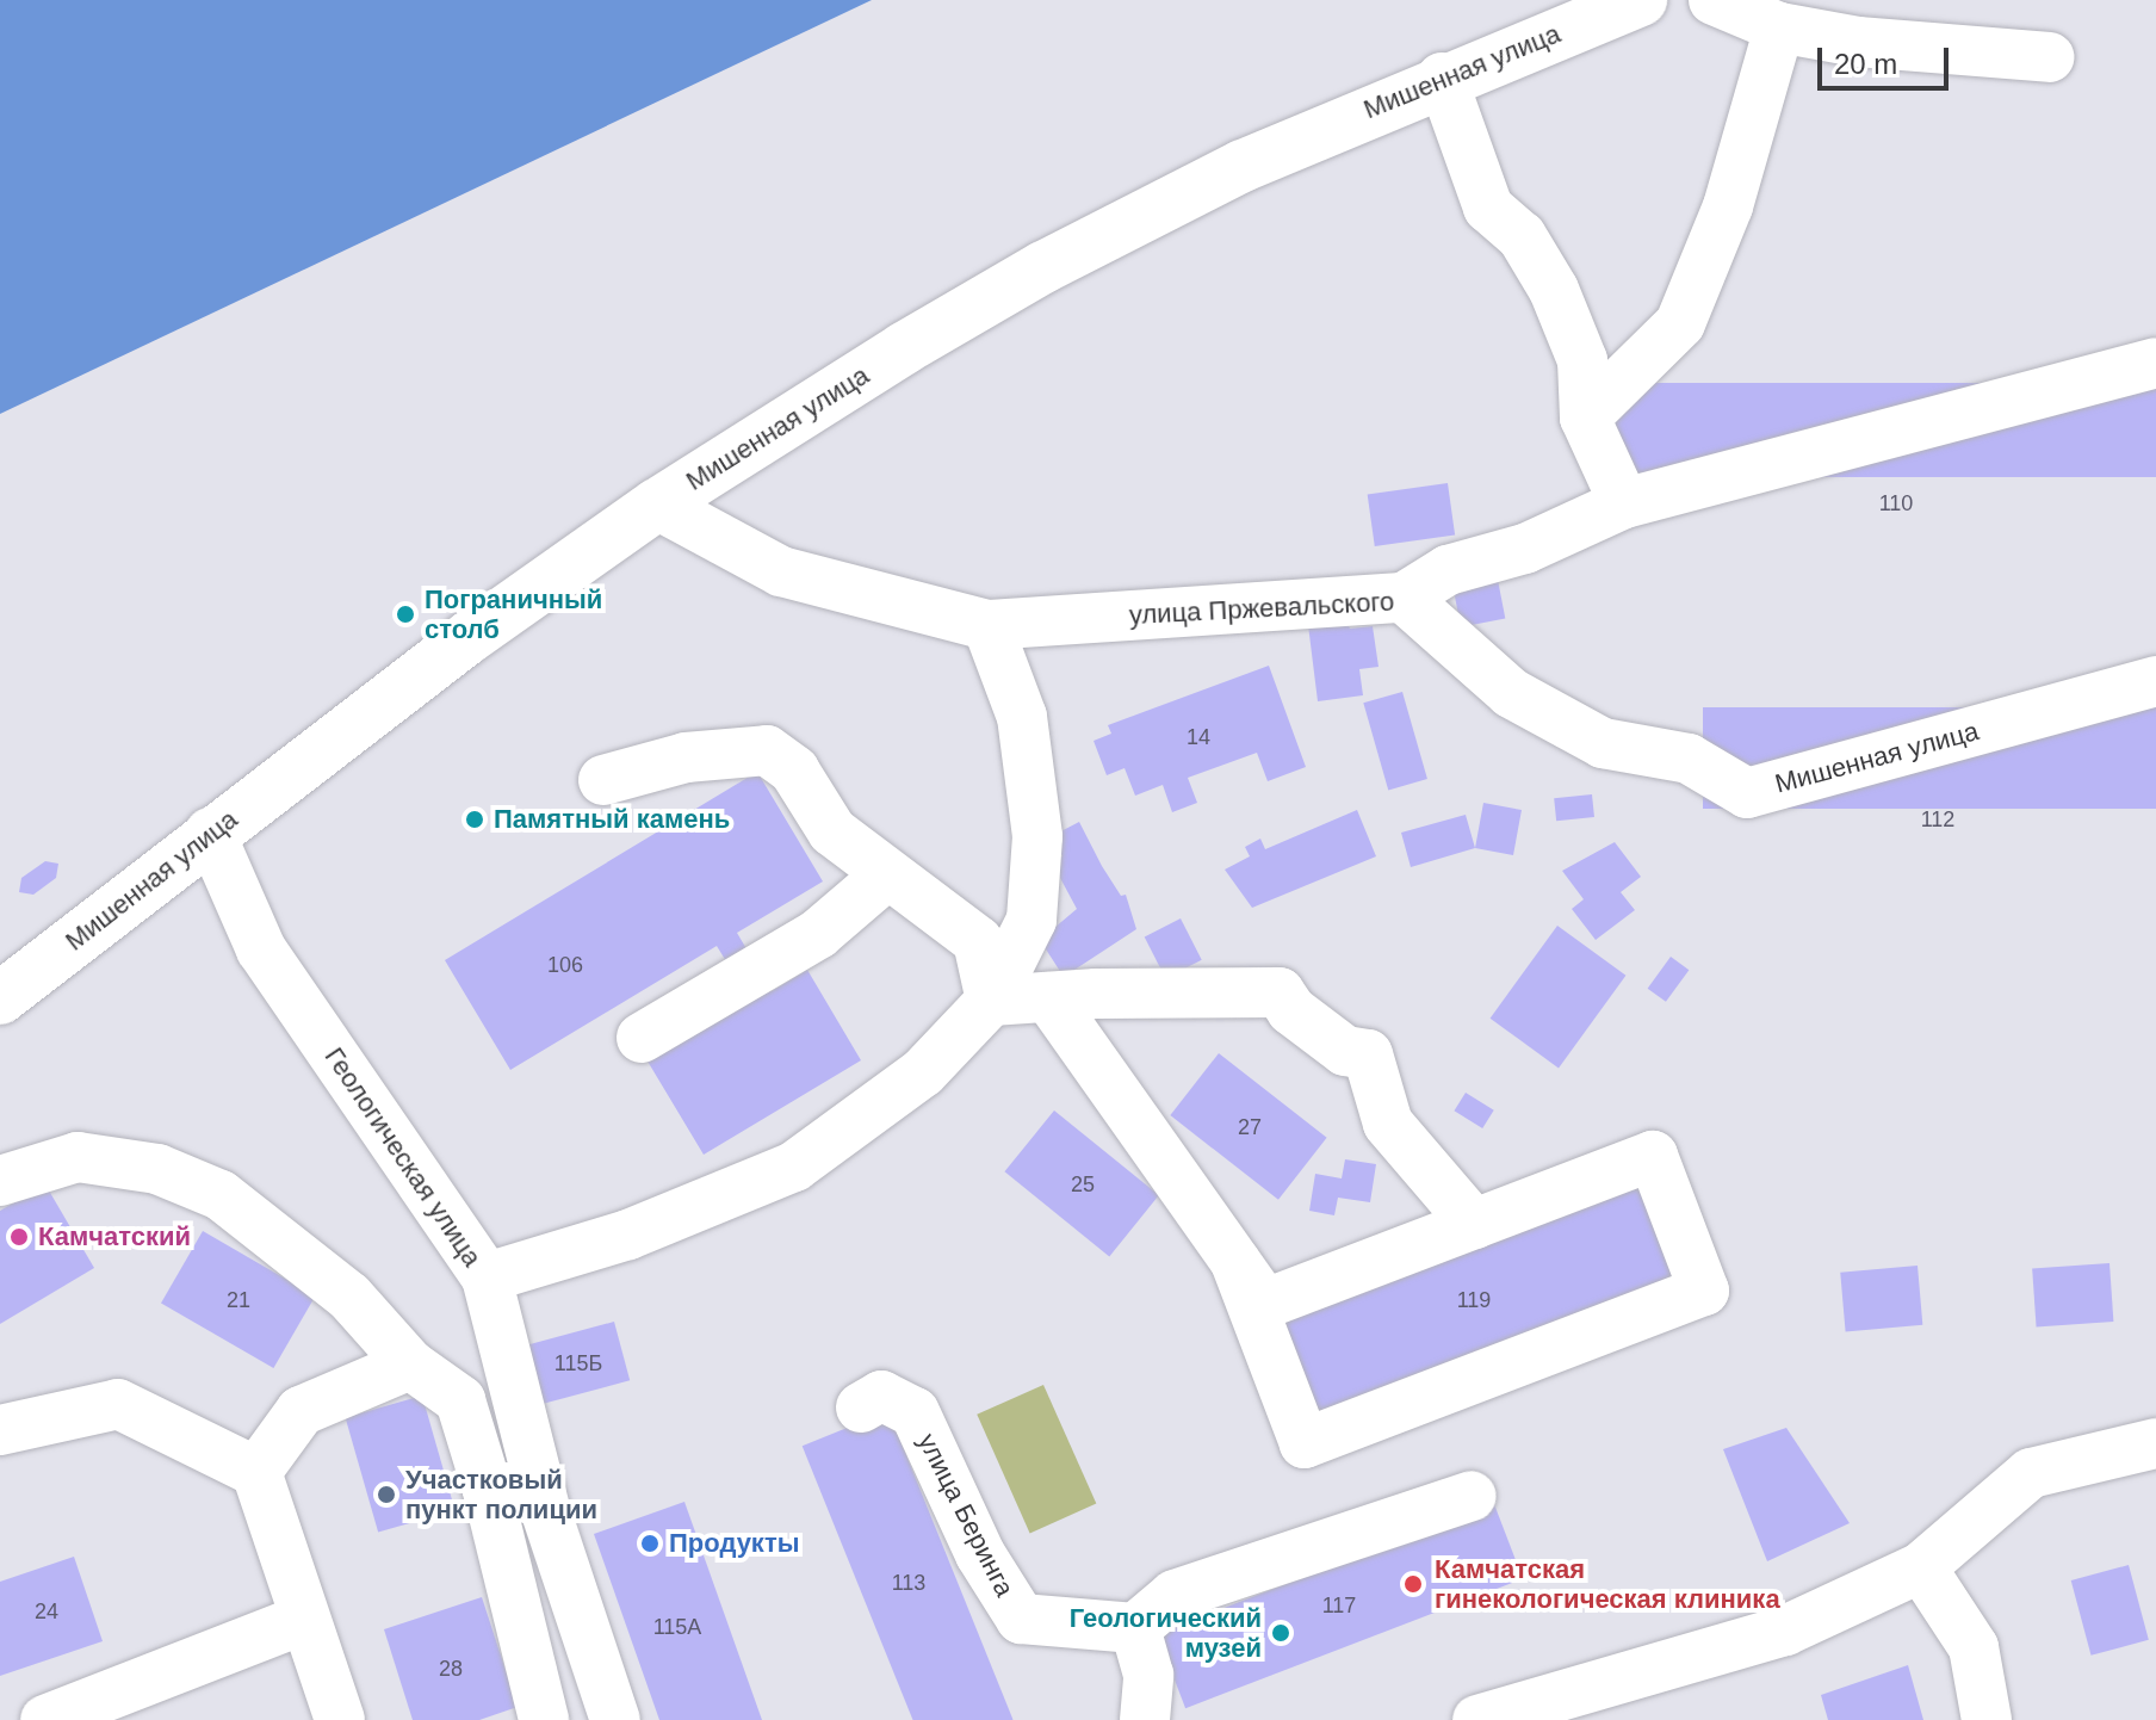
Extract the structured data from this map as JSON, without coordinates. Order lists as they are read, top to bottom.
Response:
{
  "streets": {
    "main road": ["Мишенная улица"],
    "street": ["улица Пржевальского", "Геологическая улица", "улица Беринга"]
  },
  "crossings": [
    ["Мишенная улица", "улица Пржевальского"],
    ["Мишенная улица", "Геологическая улица"]
  ],
  "places": [
    "Пограничный столб",
    "Памятный камень",
    "Камчатский",
    "Участковый пункт полиции",
    "Продукты",
    "Камчатская гинекологическая клиника",
    "Геологический музей"
  ],
  "house_numbers": [
    "110",
    "14",
    "112",
    "106",
    "27",
    "25",
    "21",
    "119",
    "115Б",
    "113",
    "117",
    "24",
    "115А",
    "28"
  ],
  "scale_bar": "20 m"
}
